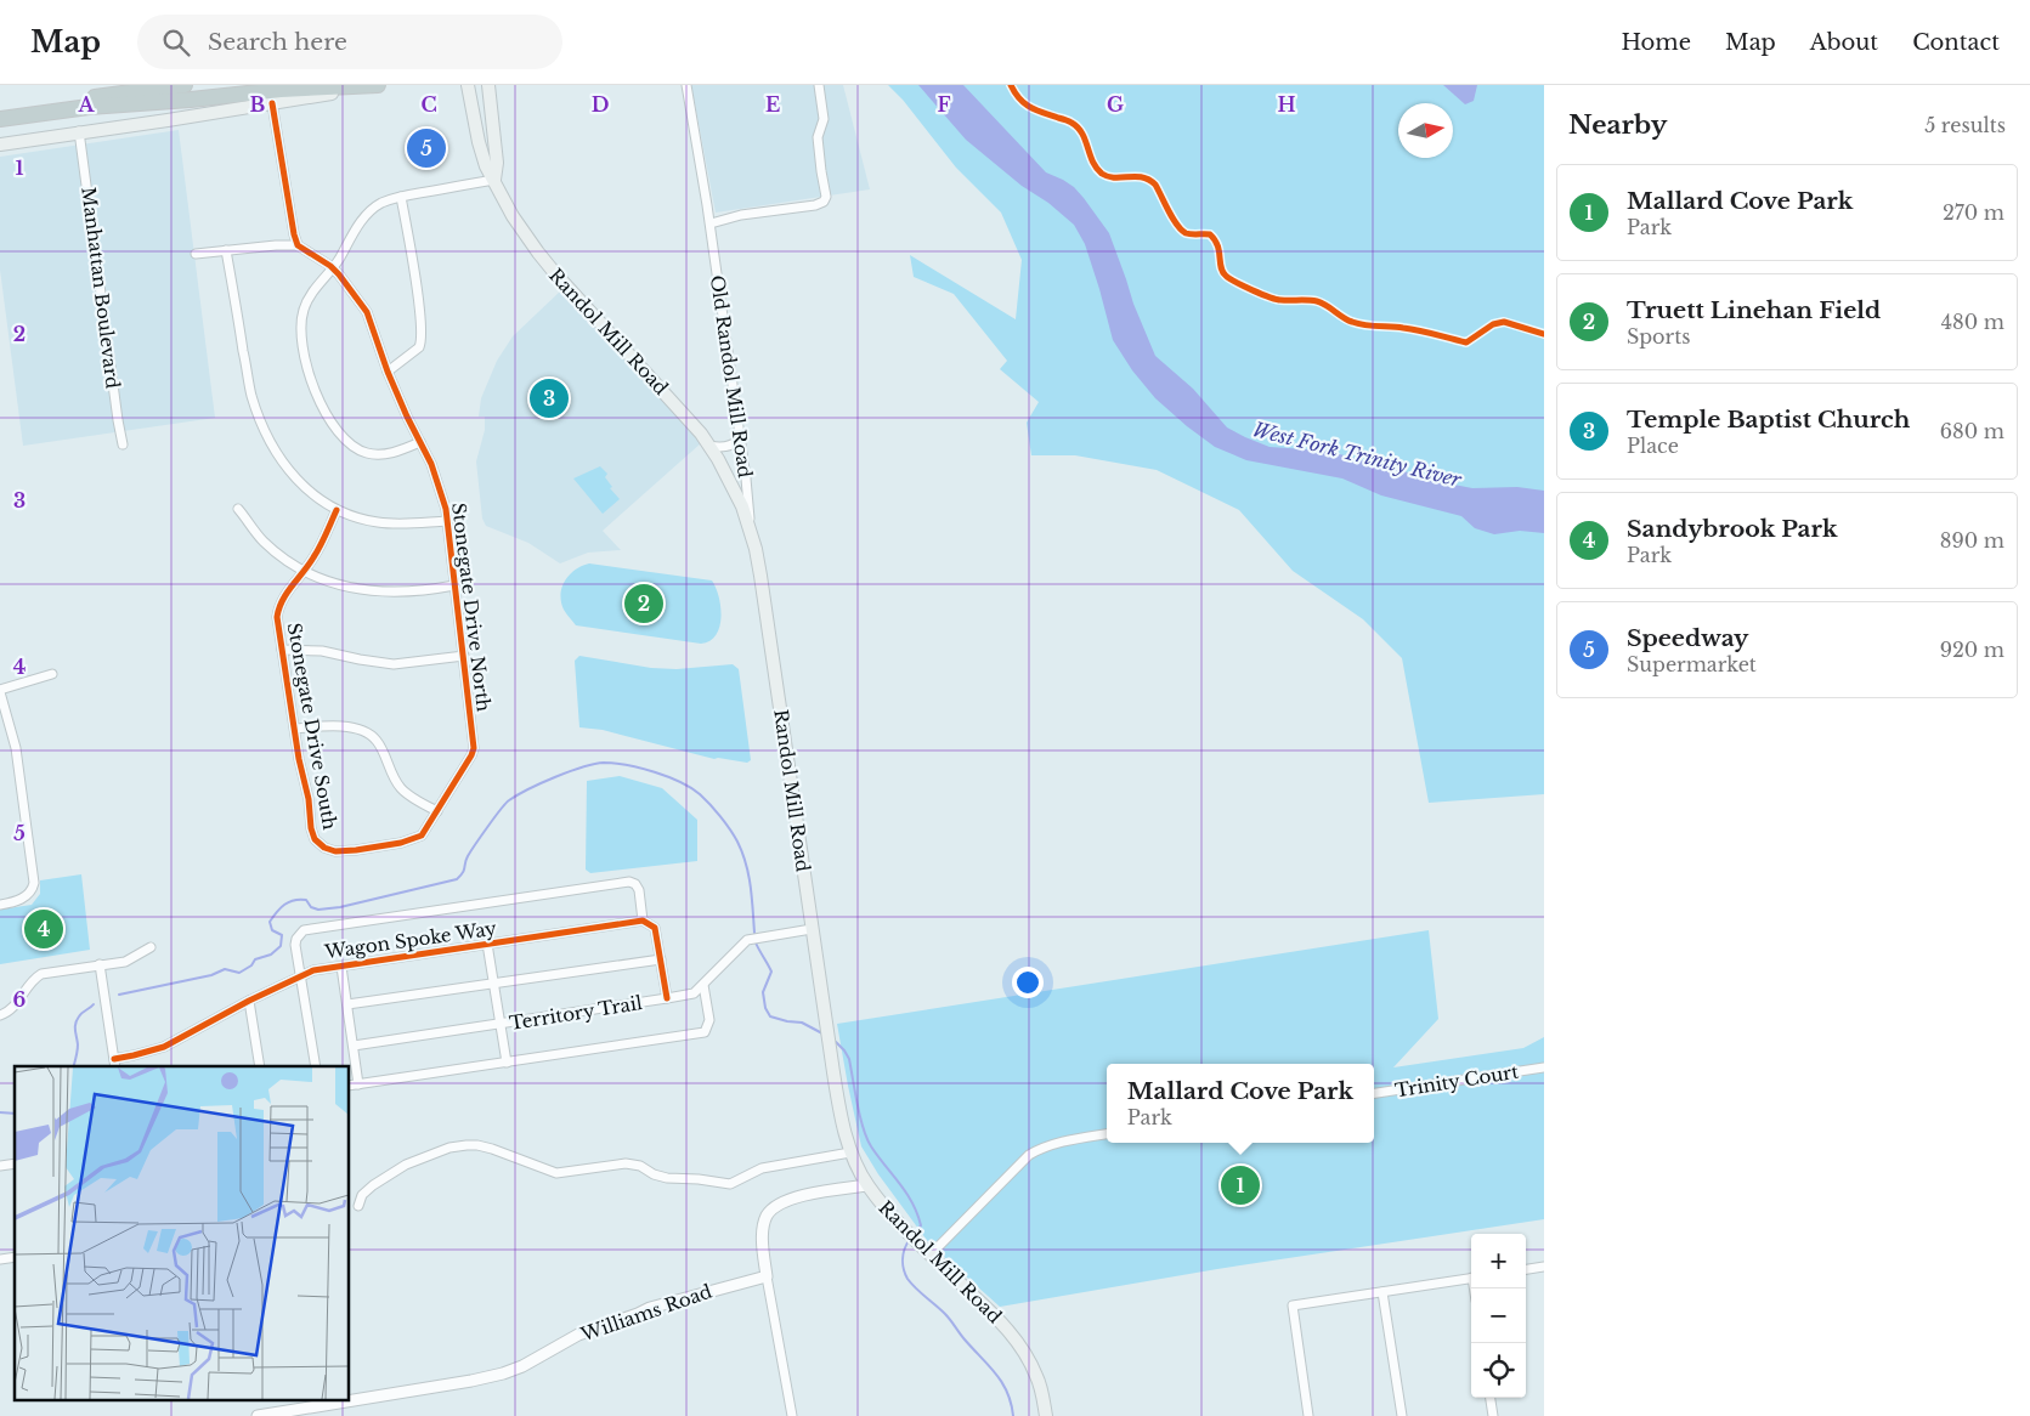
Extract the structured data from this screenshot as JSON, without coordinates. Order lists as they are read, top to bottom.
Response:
{
  "streets": {
    "main road": ["Randol Mill Road"],
    "street": [
      "Manhattan Boulevard",
      "Old Randol Mill Road",
      "Stonegate Drive North",
      "Stonegate Drive South",
      "Wagon Spoke Way",
      "Territory Trail",
      "Trinity Court",
      "Williams Road"
    ]
  },
  "crossings": [
    ["Randol Mill Road", "Old Randol Mill Road"],
    ["Randol Mill Road", "Territory Trail"],
    ["Stonegate Drive North", "Stonegate Drive South"]
  ],
  "water": ["West Fork Trinity River"],
  "north": "right",
  "page": {
    "header": "Map",
    "search": "Search here",
    "nav": [
      "Home",
      "Map",
      "About",
      "Contact"
    ],
    "heading": ["Nearby", "5 results"],
    "pins": [
      "5",
      "3",
      "2",
      "4",
      "1"
    ],
    "list": [
      {
        "mark": "1",
        "name": "Mallard Cove Park",
        "note": "Park",
        "value": "270 m"
      },
      {
        "mark": "2",
        "name": "Truett Linehan Field",
        "note": "Sports",
        "value": "480 m"
      },
      {
        "mark": "3",
        "name": "Temple Baptist Church",
        "note": "Place",
        "value": "680 m"
      },
      {
        "mark": "4",
        "name": "Sandybrook Park",
        "note": "Park",
        "value": "890 m"
      },
      {
        "mark": "5",
        "name": "Speedway",
        "note": "Supermarket",
        "value": "920 m"
      }
    ],
    "popup": ["Mallard Cove Park", "Park"],
    "map_buttons": ["+", "−"]
  },
  "grid": {
    "columns": [
      "A",
      "B",
      "C",
      "D",
      "E",
      "F",
      "G",
      "H"
    ],
    "rows": [
      "1",
      "2",
      "3",
      "4",
      "5",
      "6"
    ]
  }
}
